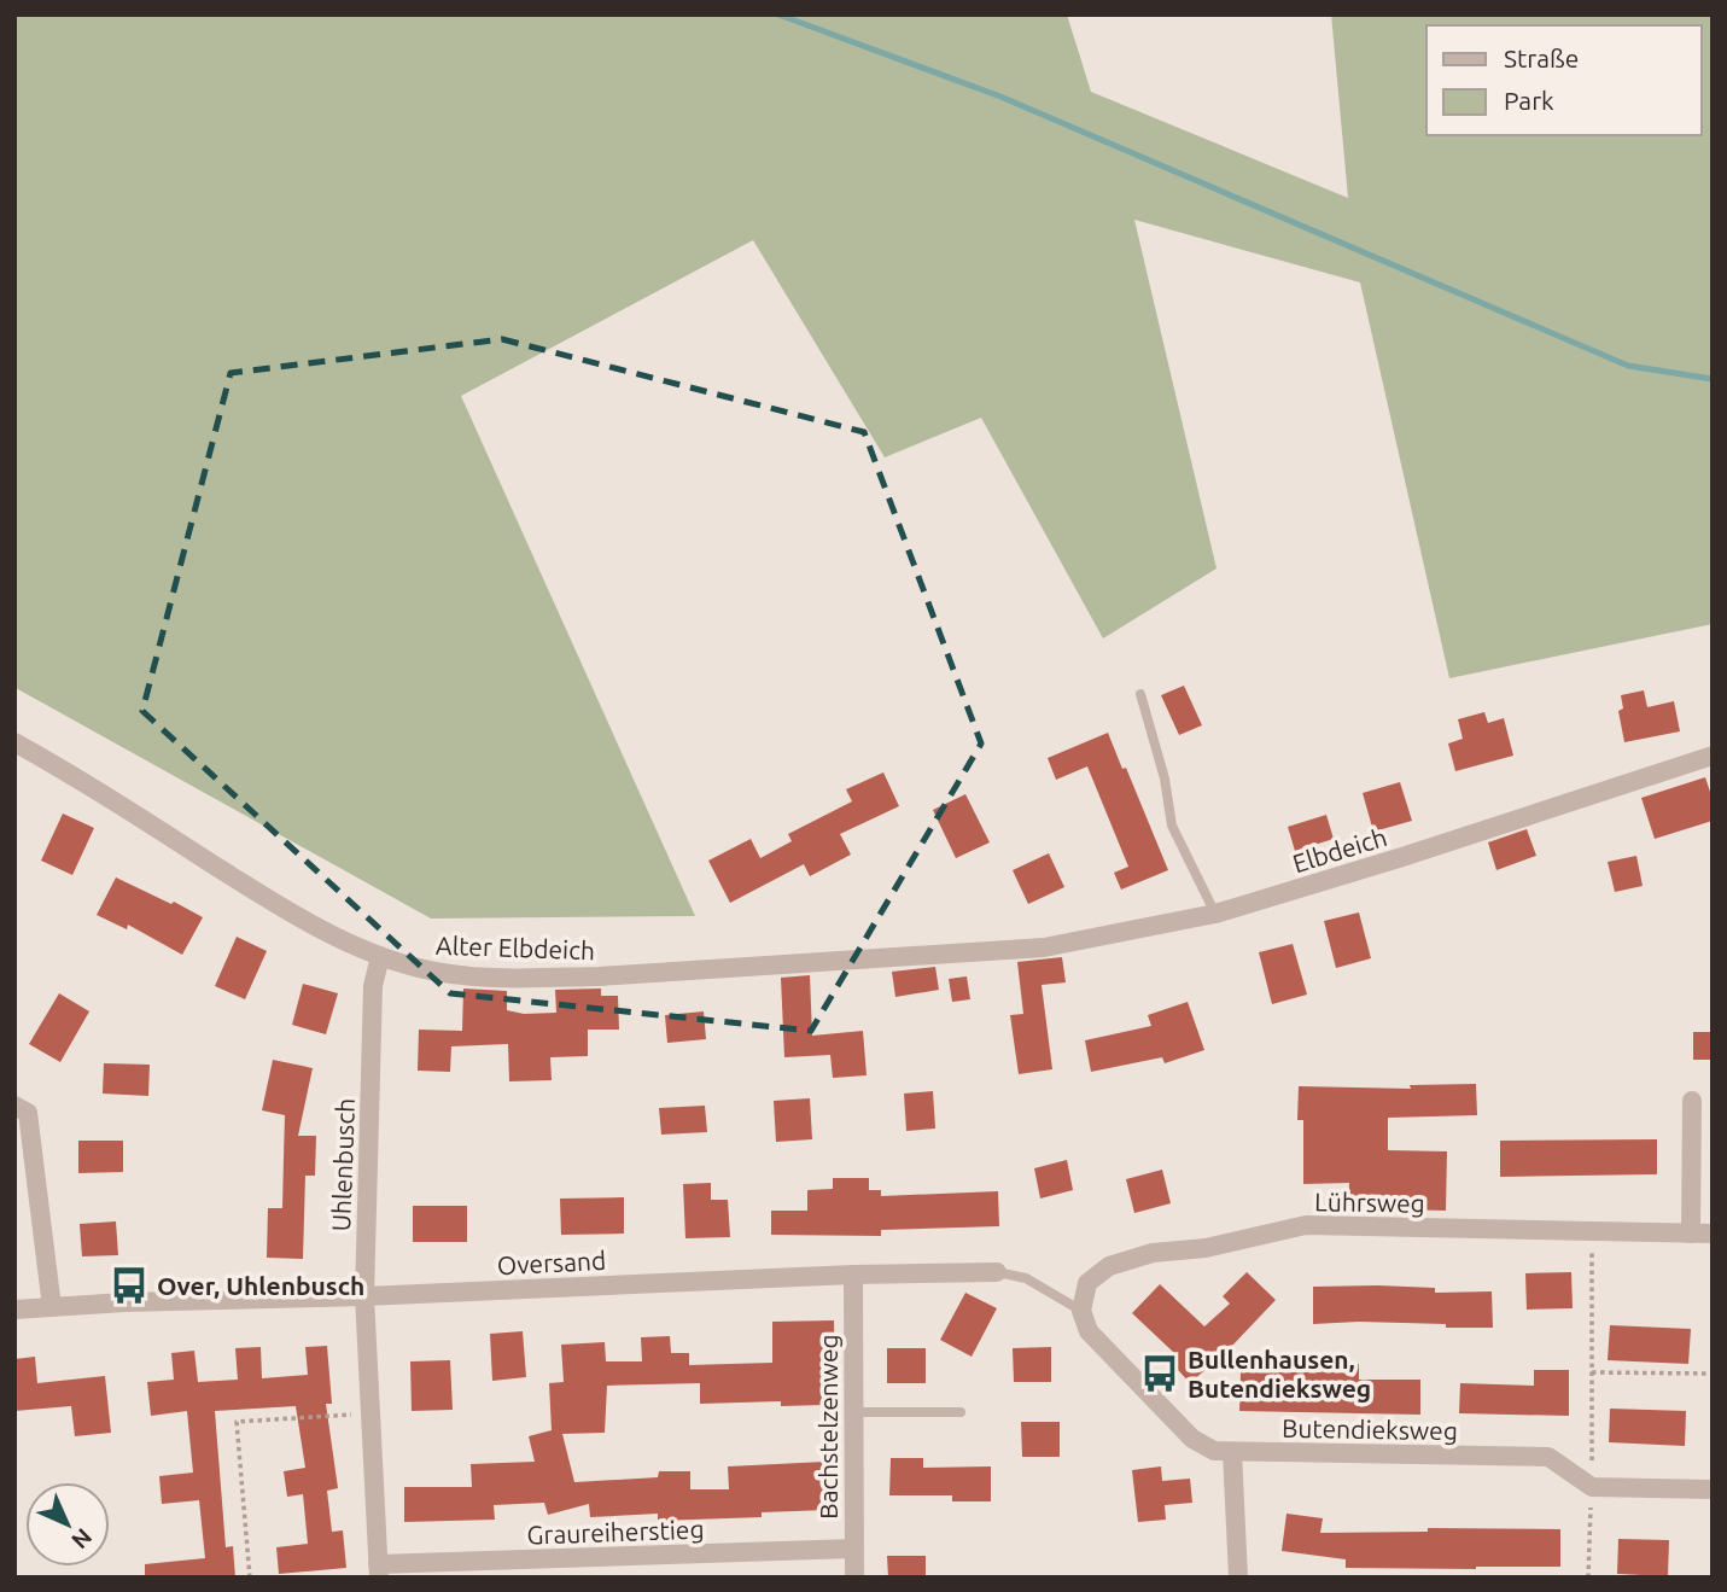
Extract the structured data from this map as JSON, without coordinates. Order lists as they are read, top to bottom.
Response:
{
  "streets": {
    "street": [
      "Elbdeich",
      "Alter Elbdeich",
      "Uhlenbusch",
      "Lührsweg",
      "Oversand",
      "Bachstelzenweg",
      "Butendieksweg",
      "Graureiherstieg"
    ]
  },
  "crossings": [
    ["Elbdeich", "Alter Elbdeich"],
    ["Alter Elbdeich", "Uhlenbusch"],
    ["Uhlenbusch", "Oversand"],
    ["Uhlenbusch", "Graureiherstieg"],
    ["Lührsweg", "Oversand"],
    ["Lührsweg", "Butendieksweg"],
    ["Oversand", "Bachstelzenweg"],
    ["Oversand", "Butendieksweg"],
    ["Bachstelzenweg", "Graureiherstieg"]
  ],
  "places": {
    "bus stop": ["Over, Uhlenbusch", "Bullenhausen, Butendieksweg"]
  },
  "legend": ["Straße", "Park"],
  "north": "bottom right"
}
